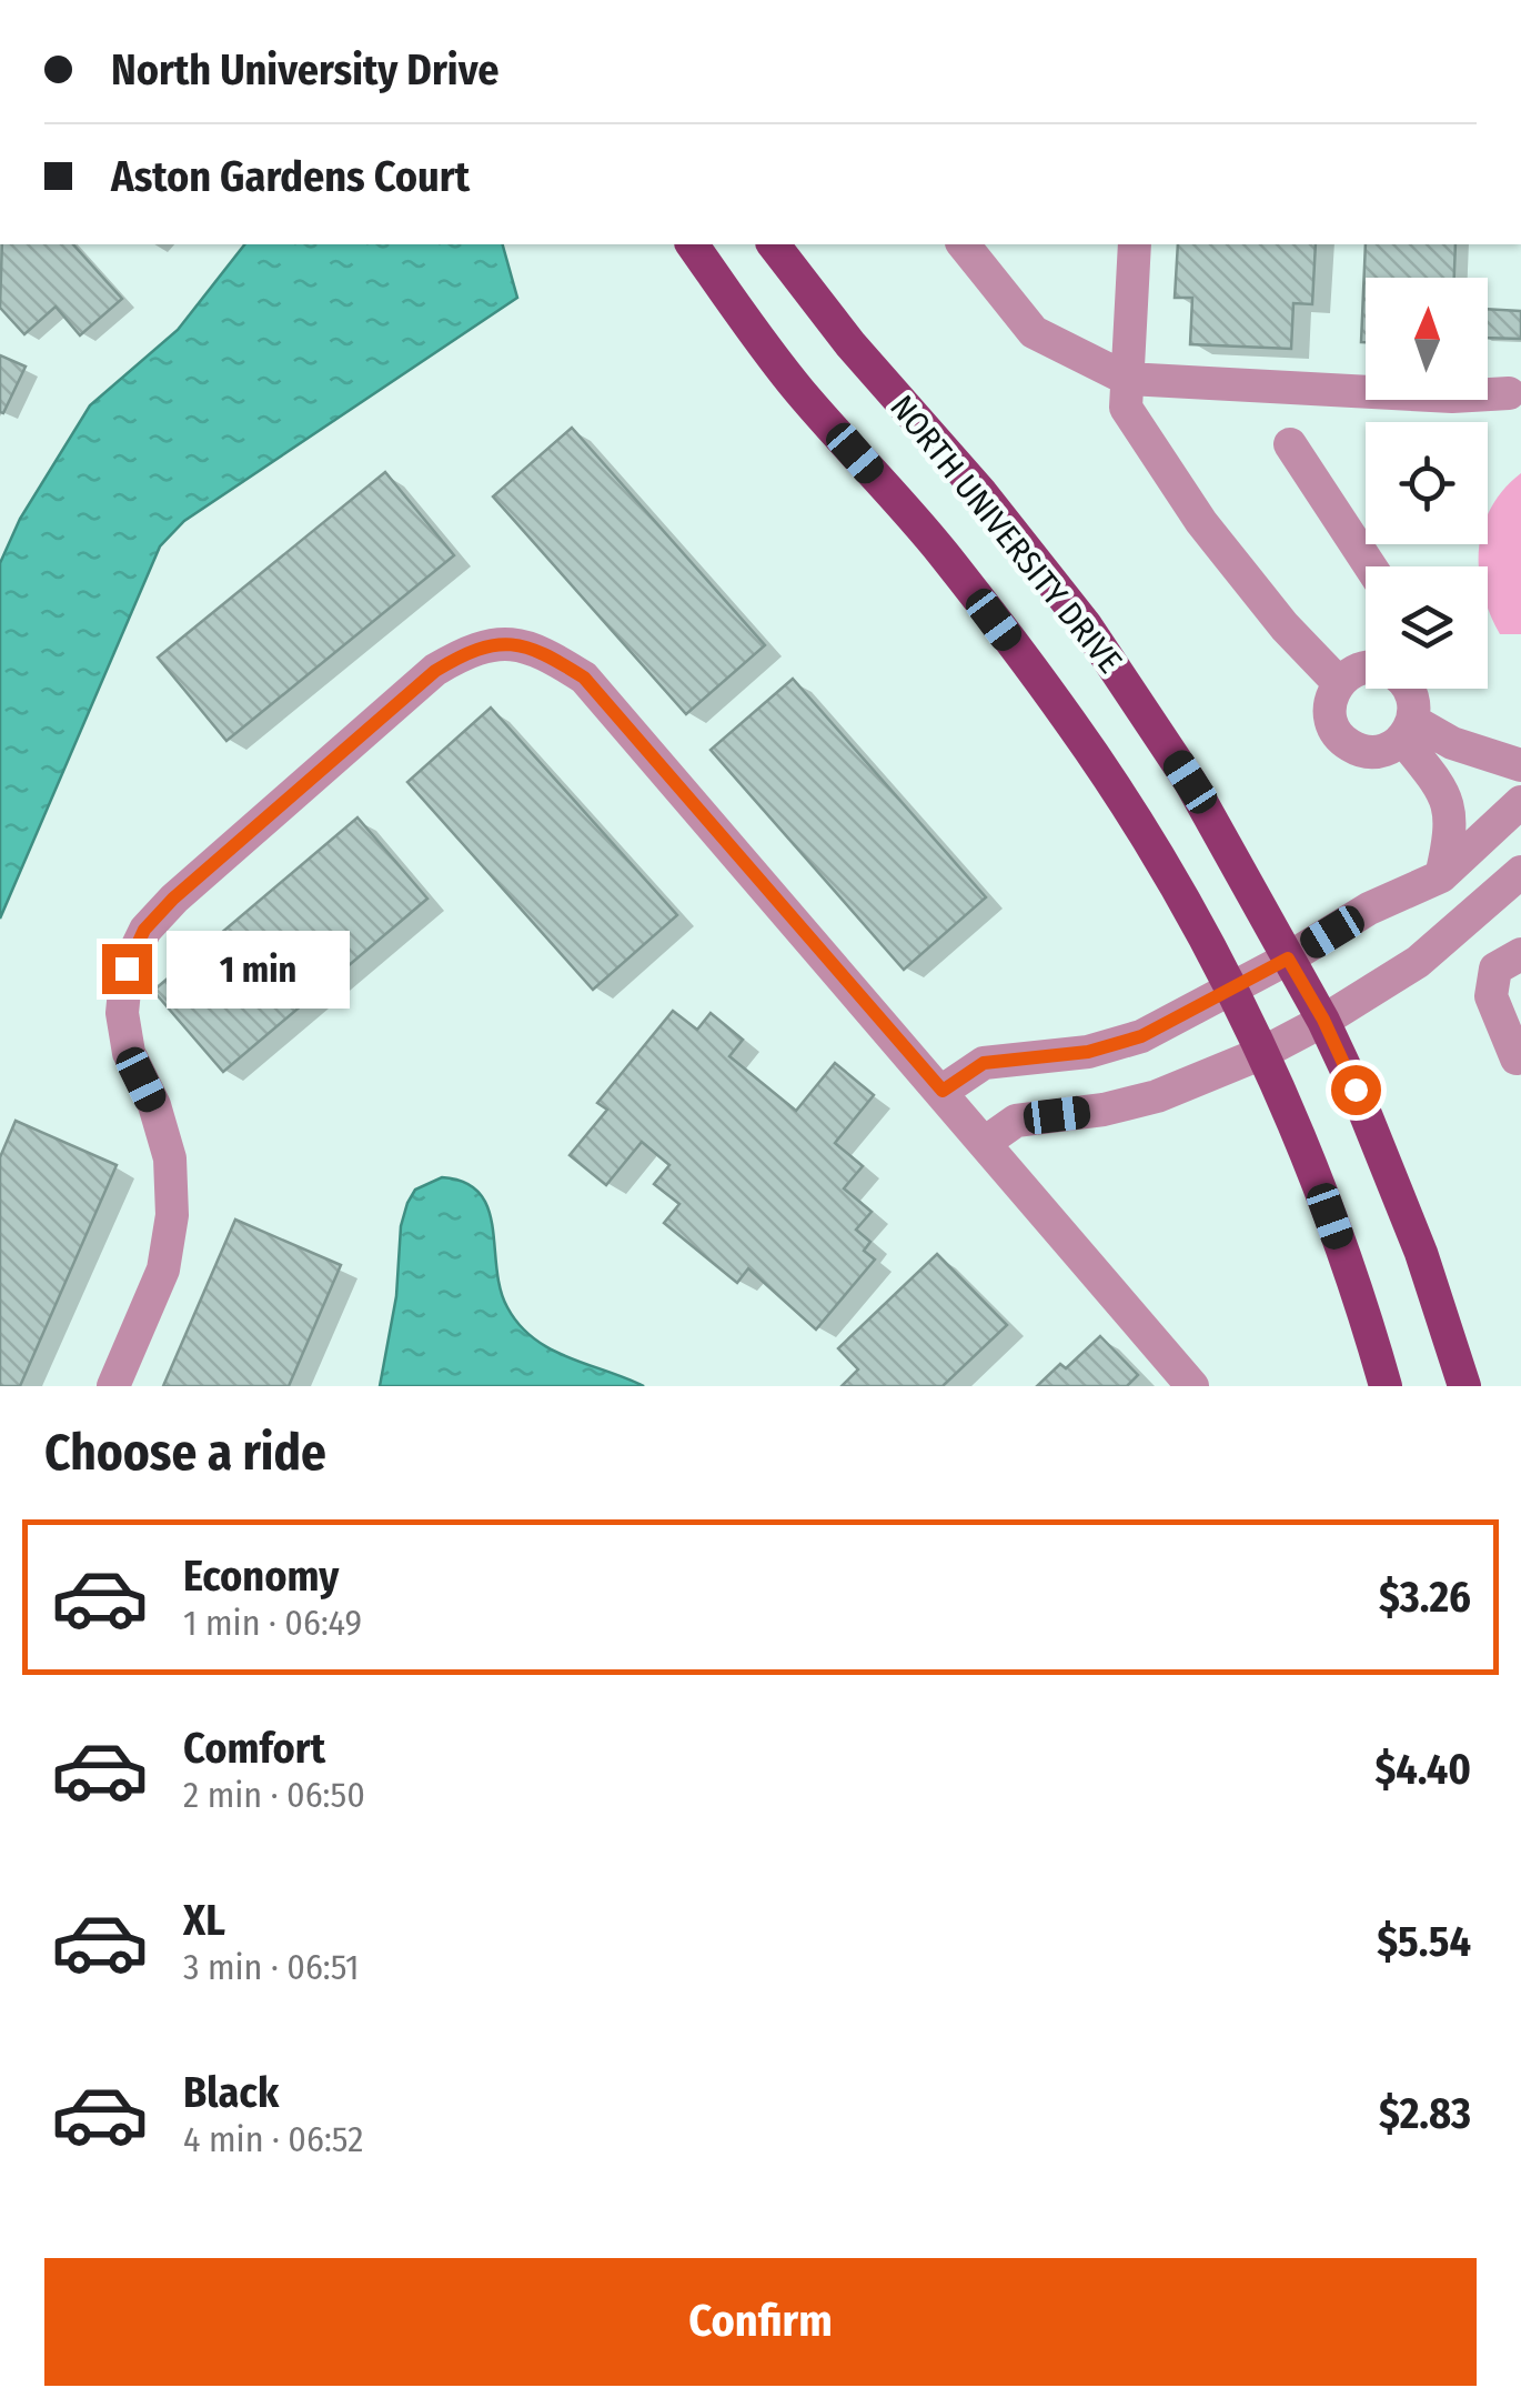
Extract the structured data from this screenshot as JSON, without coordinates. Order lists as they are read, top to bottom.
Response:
{
  "streets": {
    "main road": ["NORTH UNIVERSITY DRIVE"]
  },
  "north": "top",
  "page": {
    "banner": ["North University Drive", "Aston Gardens Court"],
    "bubble": "1 min",
    "heading": "Choose a ride",
    "list": [
      {
        "name": "Economy",
        "note": "1 min · 06:49",
        "value": "$3.26"
      },
      {
        "name": "Comfort",
        "note": "2 min · 06:50",
        "value": "$4.40"
      },
      {
        "name": "XL",
        "note": "3 min · 06:51",
        "value": "$5.54"
      },
      {
        "name": "Black",
        "note": "4 min · 06:52",
        "value": "$2.83"
      }
    ],
    "buttons": "Confirm"
  }
}
